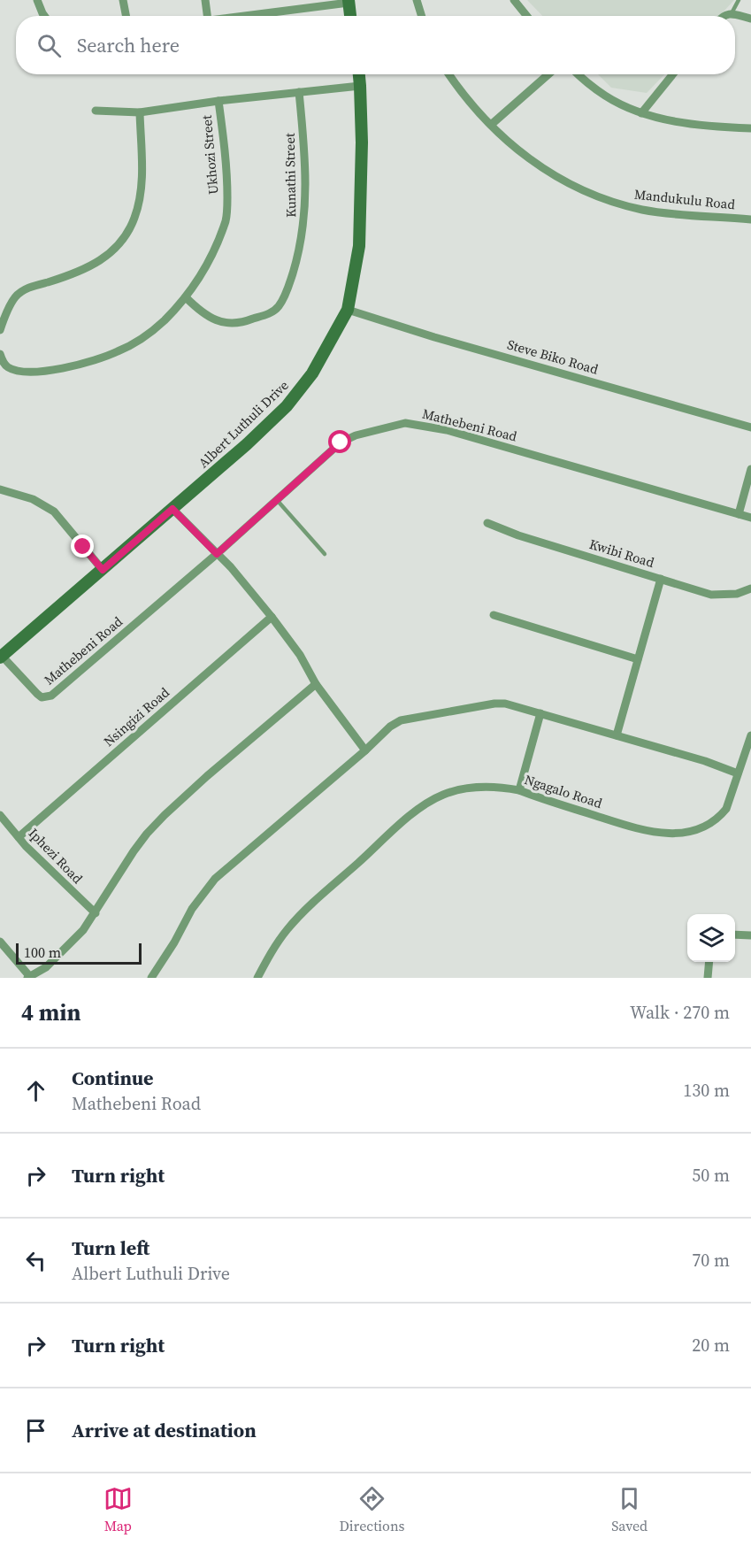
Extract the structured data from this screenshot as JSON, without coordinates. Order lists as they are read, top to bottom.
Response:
{
  "streets": {
    "street": [
      "Ukhozi Street",
      "Kunathi Street",
      "Mandukulu Road",
      "Steve Biko Road",
      "Albert Luthuli Drive",
      "Mathebeni Road",
      "Kwibi Road",
      "Nsingizi Road",
      "Ngagalo Road",
      "Iphezi Road"
    ]
  },
  "crossings": [
    ["Ukhozi Street", "Kunathi Street"],
    ["Steve Biko Road", "Albert Luthuli Drive"],
    ["Albert Luthuli Drive", "Mathebeni Road"],
    ["Nsingizi Road", "Iphezi Road"]
  ],
  "scale_bar": "100 m",
  "page": {
    "search": "Search here",
    "scale": "100 m",
    "heading": ["4 min", "Walk · 270 m"],
    "list": [
      ["Continue", "Mathebeni Road", "130 m"],
      ["Turn right", "50 m"],
      ["Turn left", "Albert Luthuli Drive", "70 m"],
      ["Turn right", "20 m"],
      "Arrive at destination"
    ],
    "nav": ["Map", "Directions", "Saved"]
  }
}
